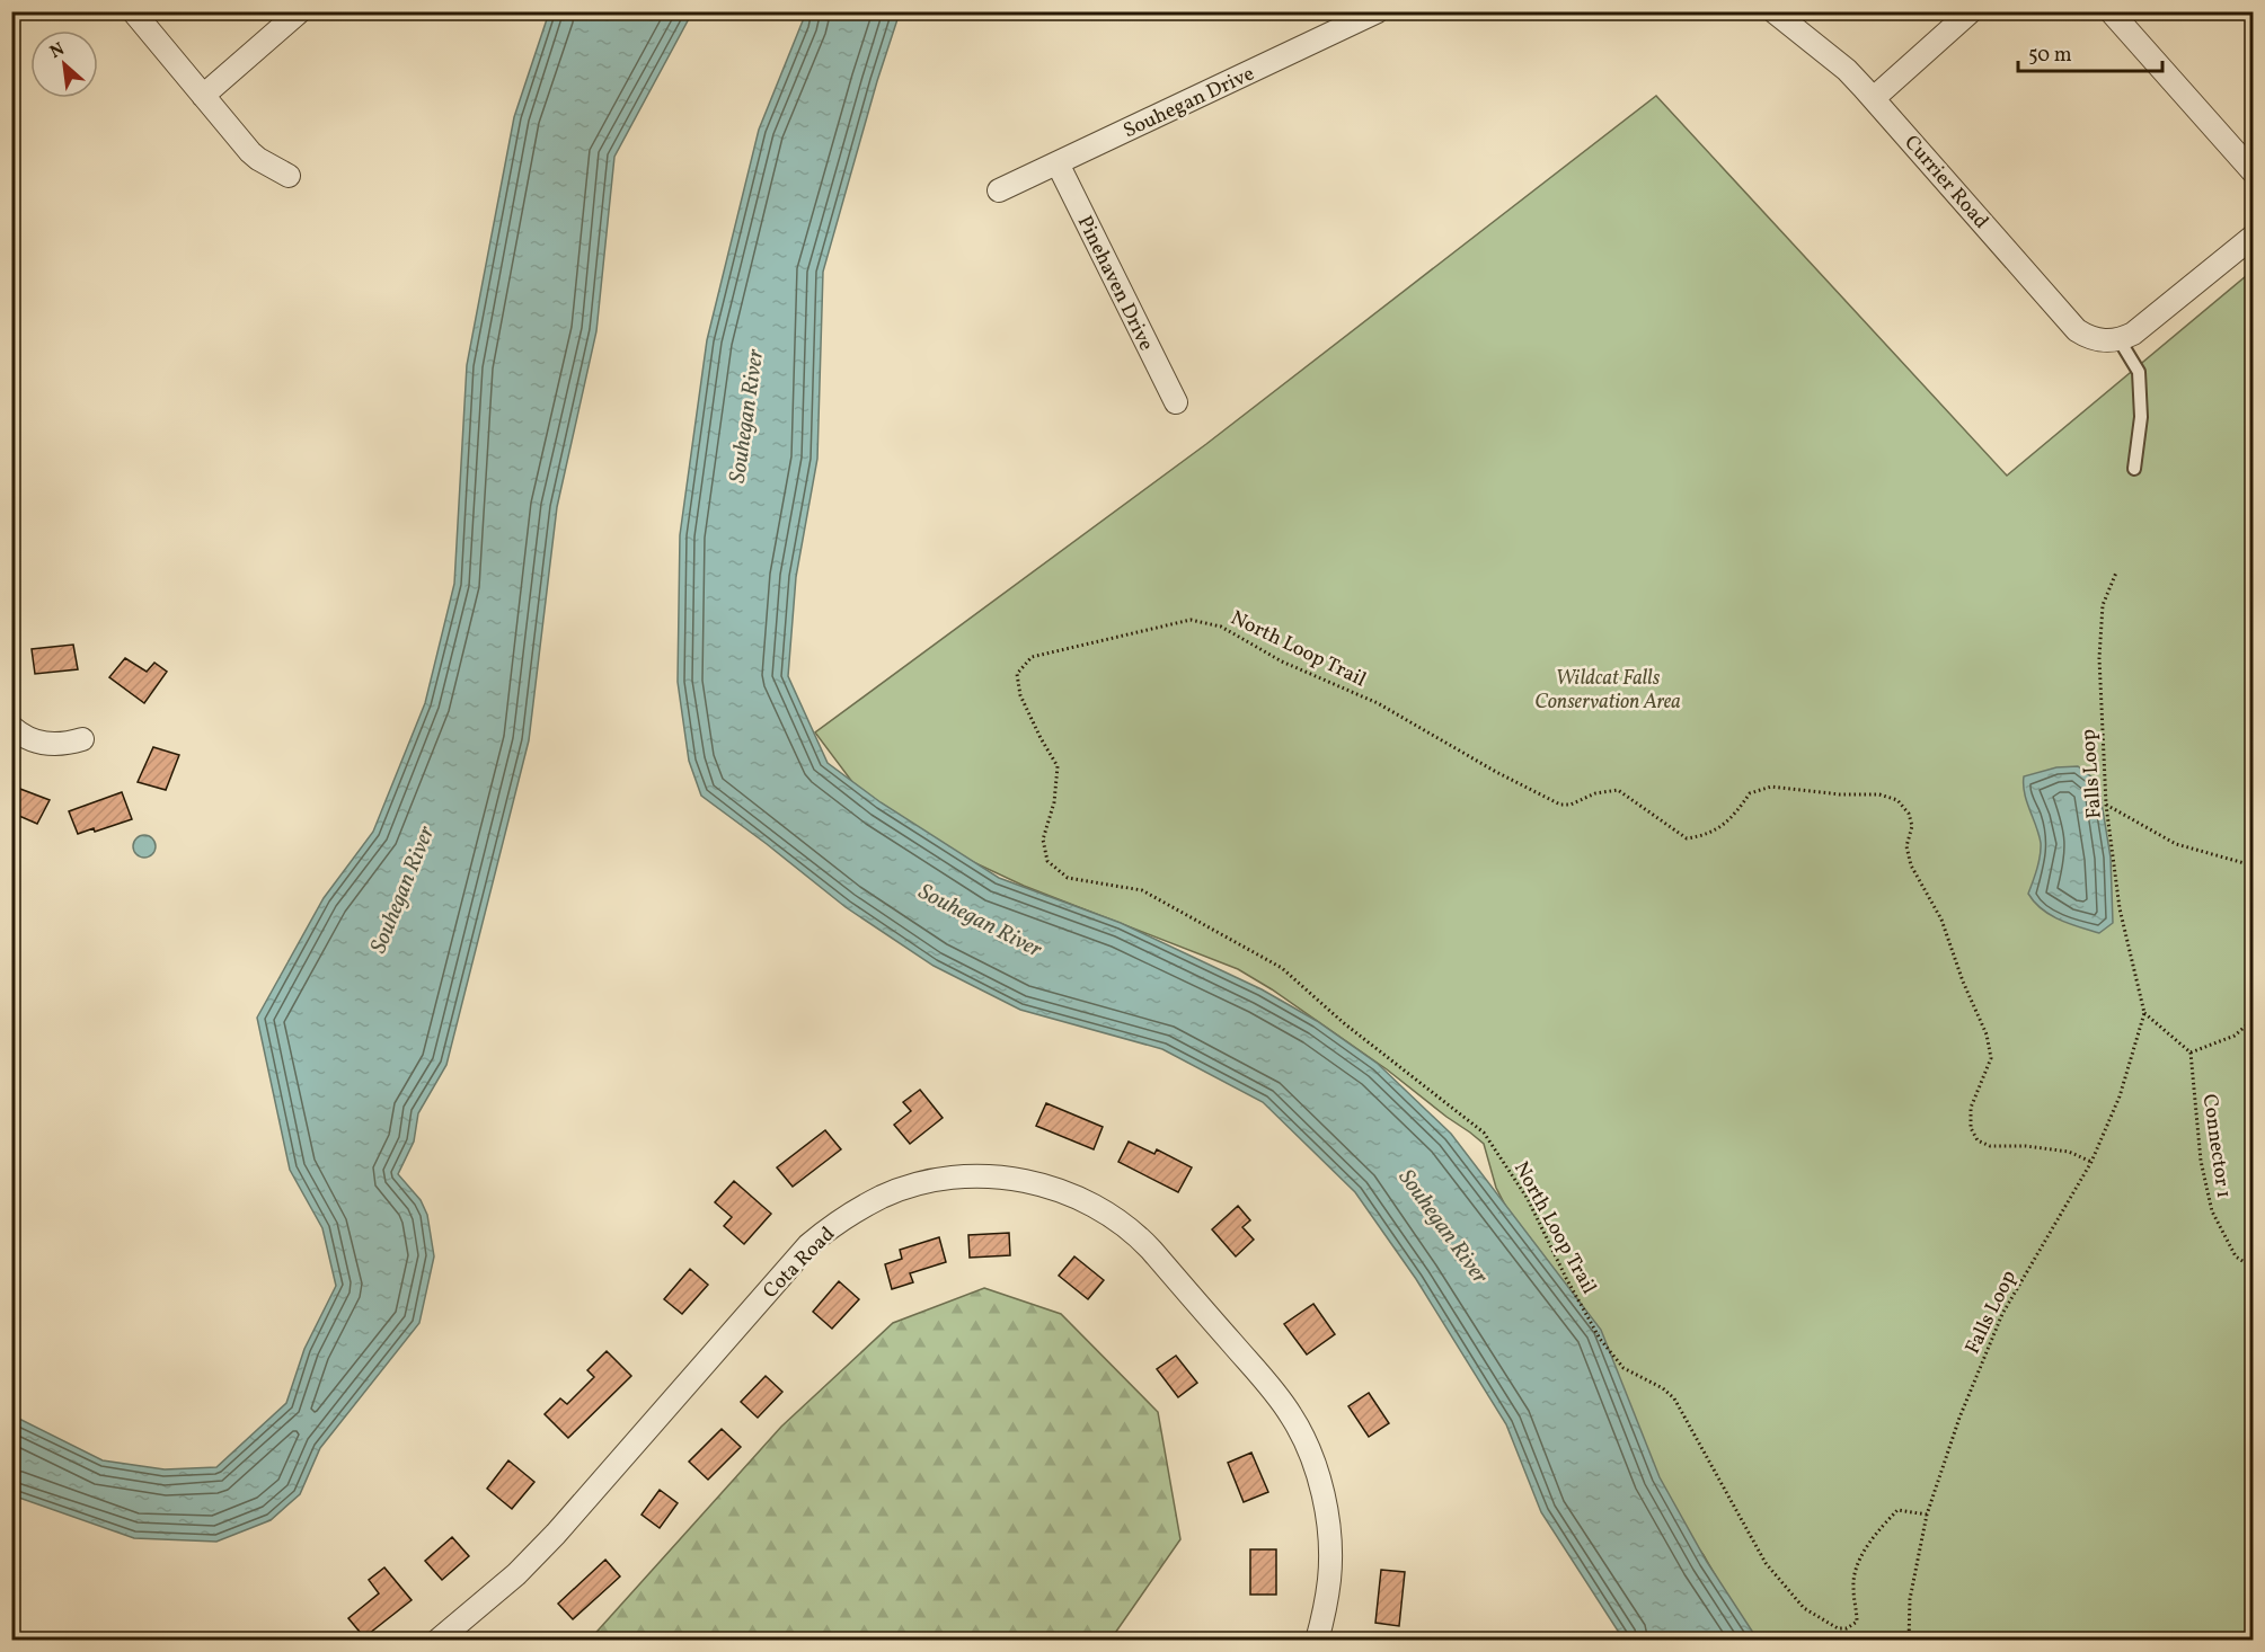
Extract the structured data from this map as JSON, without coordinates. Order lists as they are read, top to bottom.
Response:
{
  "streets": {
    "street": [
      "Souhegan Drive",
      "Currier Road",
      "Pinehaven Drive",
      "Cota Road"
    ],
    "path": ["North Loop Trail", "Falls Loop", "Connector 1"]
  },
  "crossings": [
    ["Souhegan Drive", "Pinehaven Drive"],
    ["North Loop Trail", "Falls Loop"]
  ],
  "water": ["Souhegan River"],
  "parks": ["Wildcat Falls Conservation Area"],
  "scale_bar": "50 m",
  "north": "top left"
}
